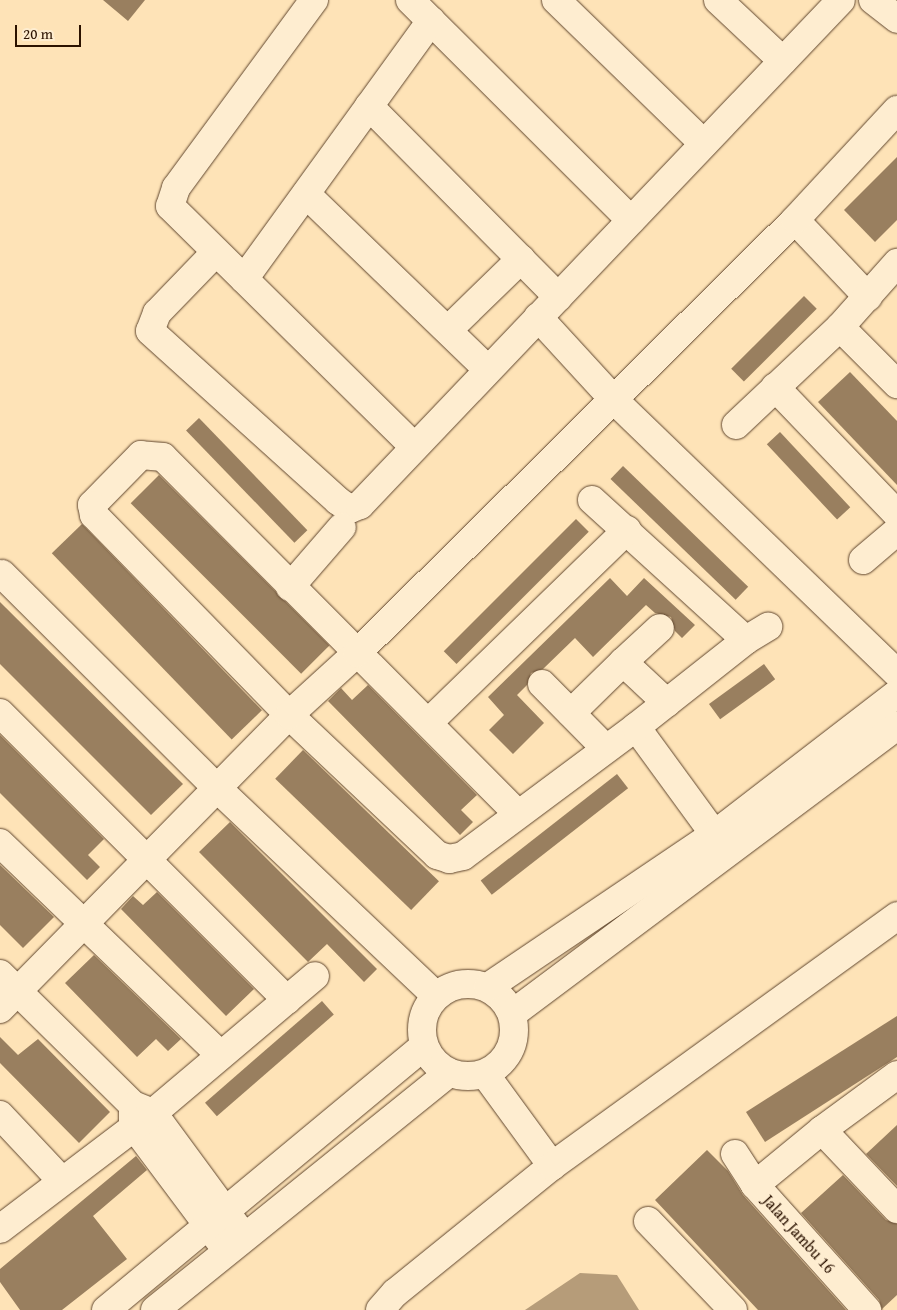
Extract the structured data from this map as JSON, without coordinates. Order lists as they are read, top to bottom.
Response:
{
  "streets": {
    "street": ["Jalan Jambu 16"]
  },
  "scale_bar": "20 m"
}
